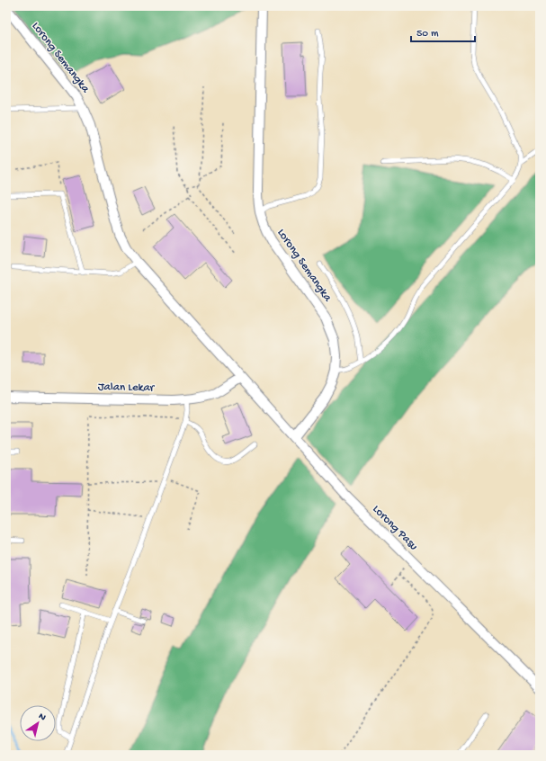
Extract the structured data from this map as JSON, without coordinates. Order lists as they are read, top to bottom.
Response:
{
  "streets": {
    "street": ["Lorong Semangka", "Jalan Lekar", "Lorong Pasu"]
  },
  "crossings": [
    ["Lorong Semangka", "Jalan Lekar"],
    ["Lorong Semangka", "Lorong Pasu"],
    ["Jalan Lekar", "Lorong Pasu"]
  ],
  "scale_bar": "50 m",
  "north": "top right"
}
